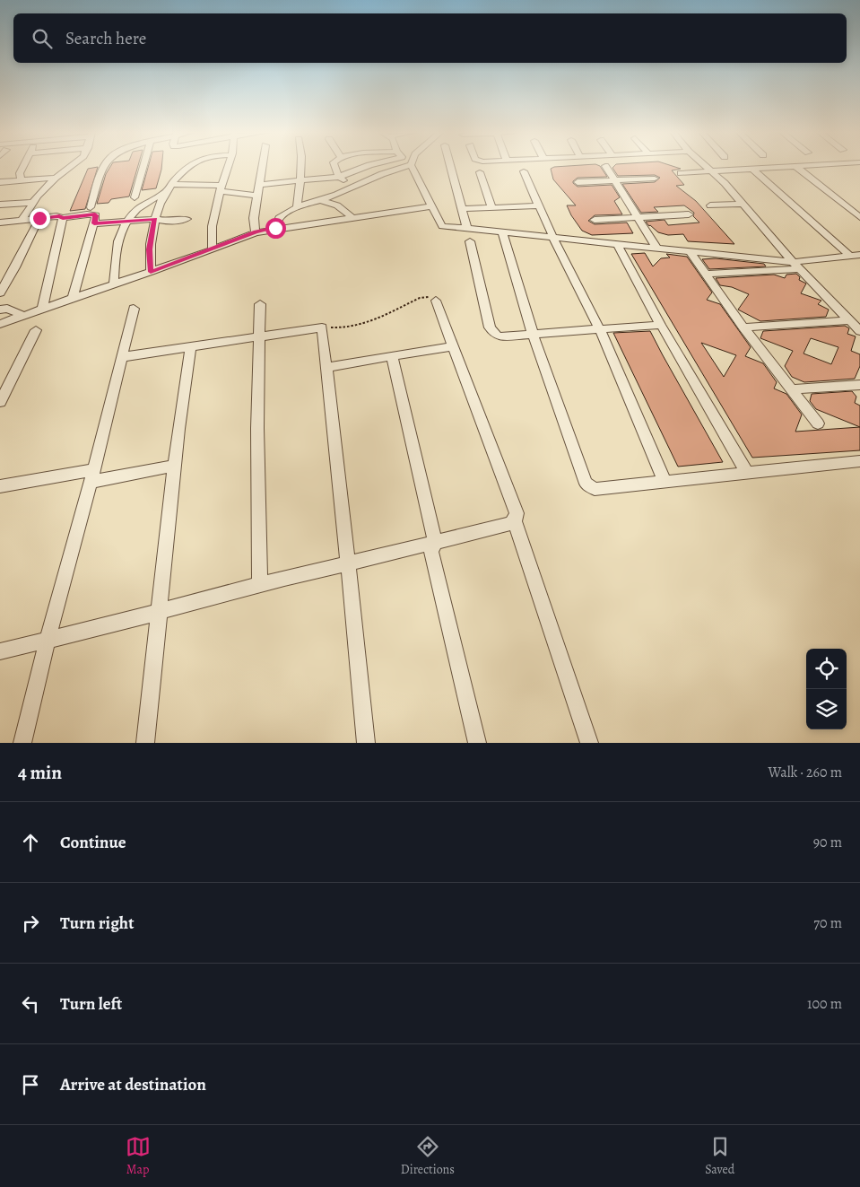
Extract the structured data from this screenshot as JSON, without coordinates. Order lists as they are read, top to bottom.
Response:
{
  "page": {
    "search": "Search here",
    "heading": ["4 min", "Walk · 260 m"],
    "list": [
      ["Continue", "90 m"],
      ["Turn right", "70 m"],
      ["Turn left", "100 m"],
      "Arrive at destination"
    ],
    "nav": ["Map", "Directions", "Saved"]
  }
}
